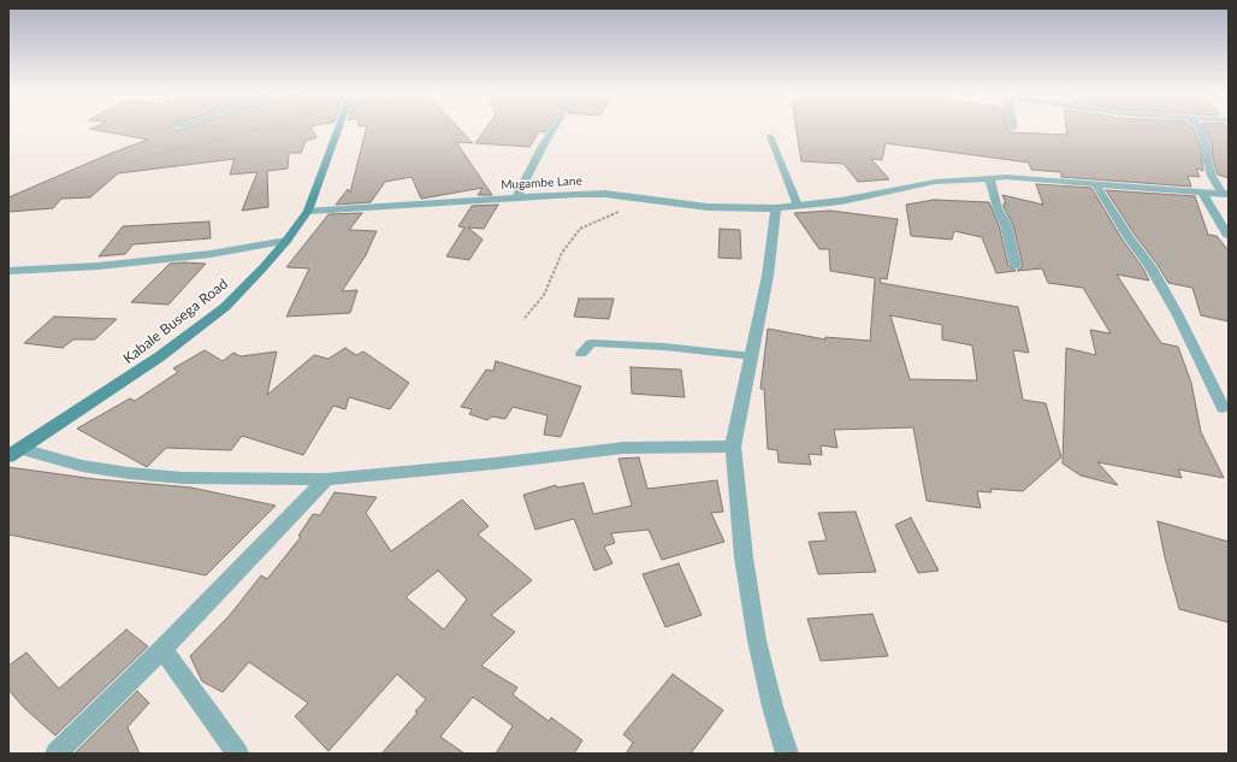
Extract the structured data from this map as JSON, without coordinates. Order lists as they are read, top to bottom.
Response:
{
  "streets": {
    "street": ["Mugambe Lane", "Kabale Busega Road"]
  },
  "crossings": [
    ["Mugambe Lane", "Kabale Busega Road"]
  ]
}
